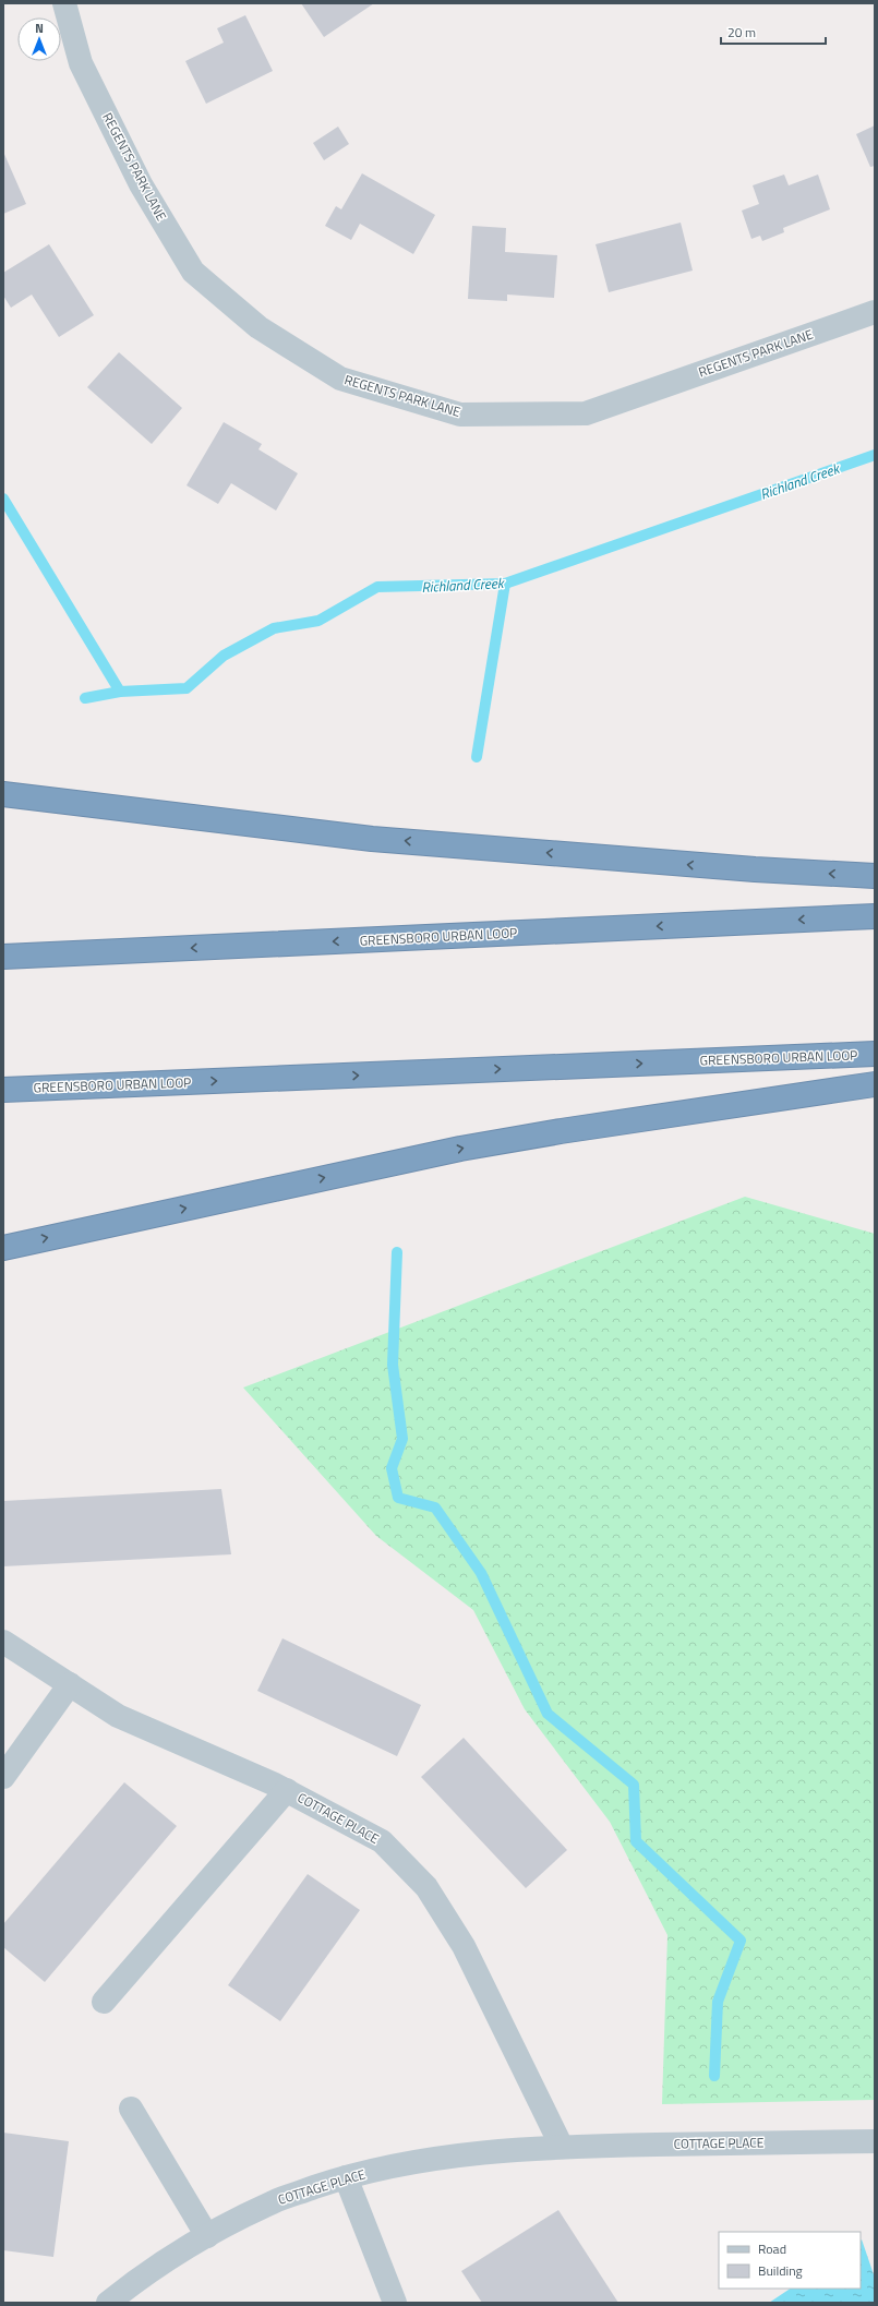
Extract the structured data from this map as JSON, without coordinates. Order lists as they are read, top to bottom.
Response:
{
  "streets": {
    "highway": ["GREENSBORO URBAN LOOP"],
    "street": ["REGENTS PARK LANE", "COTTAGE PLACE"]
  },
  "water": ["Richland Creek"],
  "legend": ["Road", "Building"],
  "scale_bar": "20 m",
  "north": "top"
}
